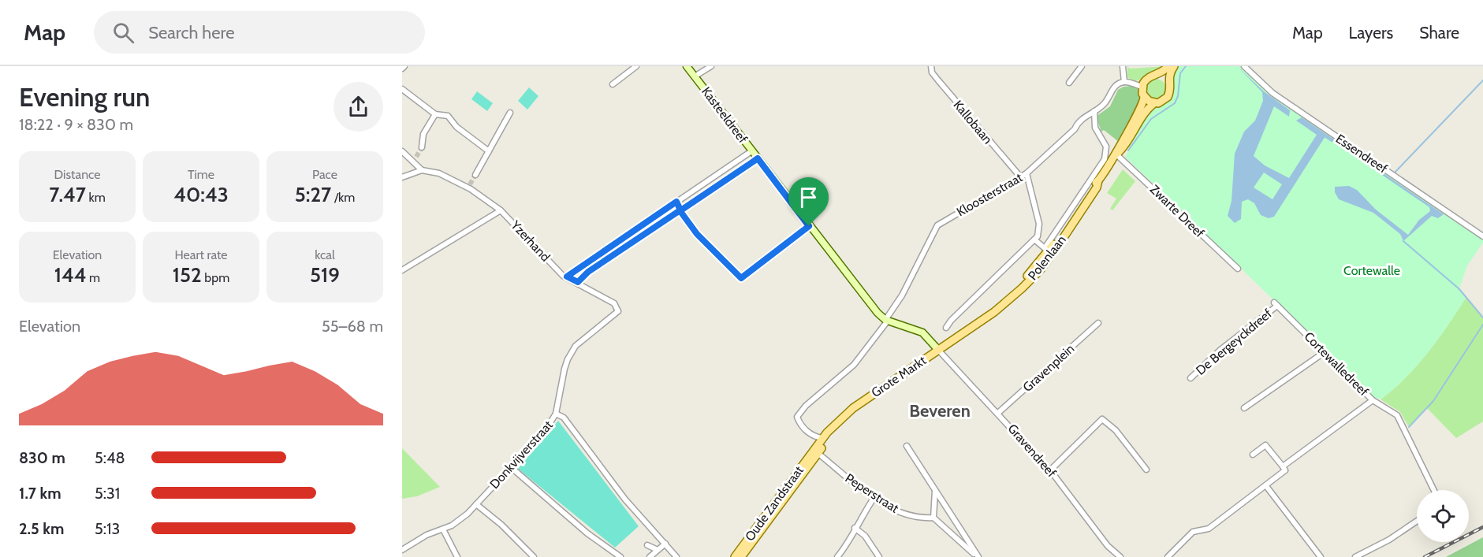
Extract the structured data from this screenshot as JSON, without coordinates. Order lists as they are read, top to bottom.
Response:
{
  "streets": {
    "main road": ["Polenlaan", "Grote Markt", "Oude Zandstraat"],
    "street": [
      "Kasteeldreef",
      "Kallobaan",
      "Essendreef",
      "Kloosterstraat",
      "Zwarte Dreef",
      "Yzerhand",
      "De Bergeyckdreef",
      "Cortewalledreef",
      "Gravenplein",
      "Gravendreef",
      "Donkvijverstraat",
      "Peperstraat"
    ]
  },
  "crossings": [
    ["Kasteeldreef", "Kloosterstraat"],
    ["Kasteeldreef", "Grote Markt"],
    ["Kallobaan", "Kloosterstraat"],
    ["Kloosterstraat", "Polenlaan"],
    ["Kloosterstraat", "Grote Markt"],
    ["Zwarte Dreef", "Polenlaan"],
    ["Yzerhand", "Donkvijverstraat"],
    ["Polenlaan", "Grote Markt"],
    ["Polenlaan", "Gravendreef"],
    ["De Bergeyckdreef", "Cortewalledreef"],
    ["Gravenplein", "Gravendreef"],
    ["Grote Markt", "Gravendreef"],
    ["Grote Markt", "Peperstraat"],
    ["Grote Markt", "Oude Zandstraat"],
    ["Peperstraat", "Oude Zandstraat"]
  ],
  "districts": ["Beveren"],
  "parks": ["Cortewalle"],
  "page": {
    "header": "Map",
    "search": "Search here",
    "nav": ["Map", "Layers", "Share"],
    "heading": ["Evening run", "18:22 · 9 × 830 m"],
    "stats": [
      ["Distance", "7.47 km"],
      ["Time", "40:43"],
      ["Pace", "5:27 /km"],
      ["Elevation", "144 m"],
      ["Heart rate", "152 bpm"],
      ["kcal", "519"]
    ],
    "chart": ["Elevation", "55–68 m"],
    "list": [
      {
        "name": "830 m",
        "note": "5:48"
      },
      {
        "name": "1.7 km",
        "note": "5:31"
      },
      {
        "name": "2.5 km",
        "note": "5:13"
      }
    ]
  }
}
